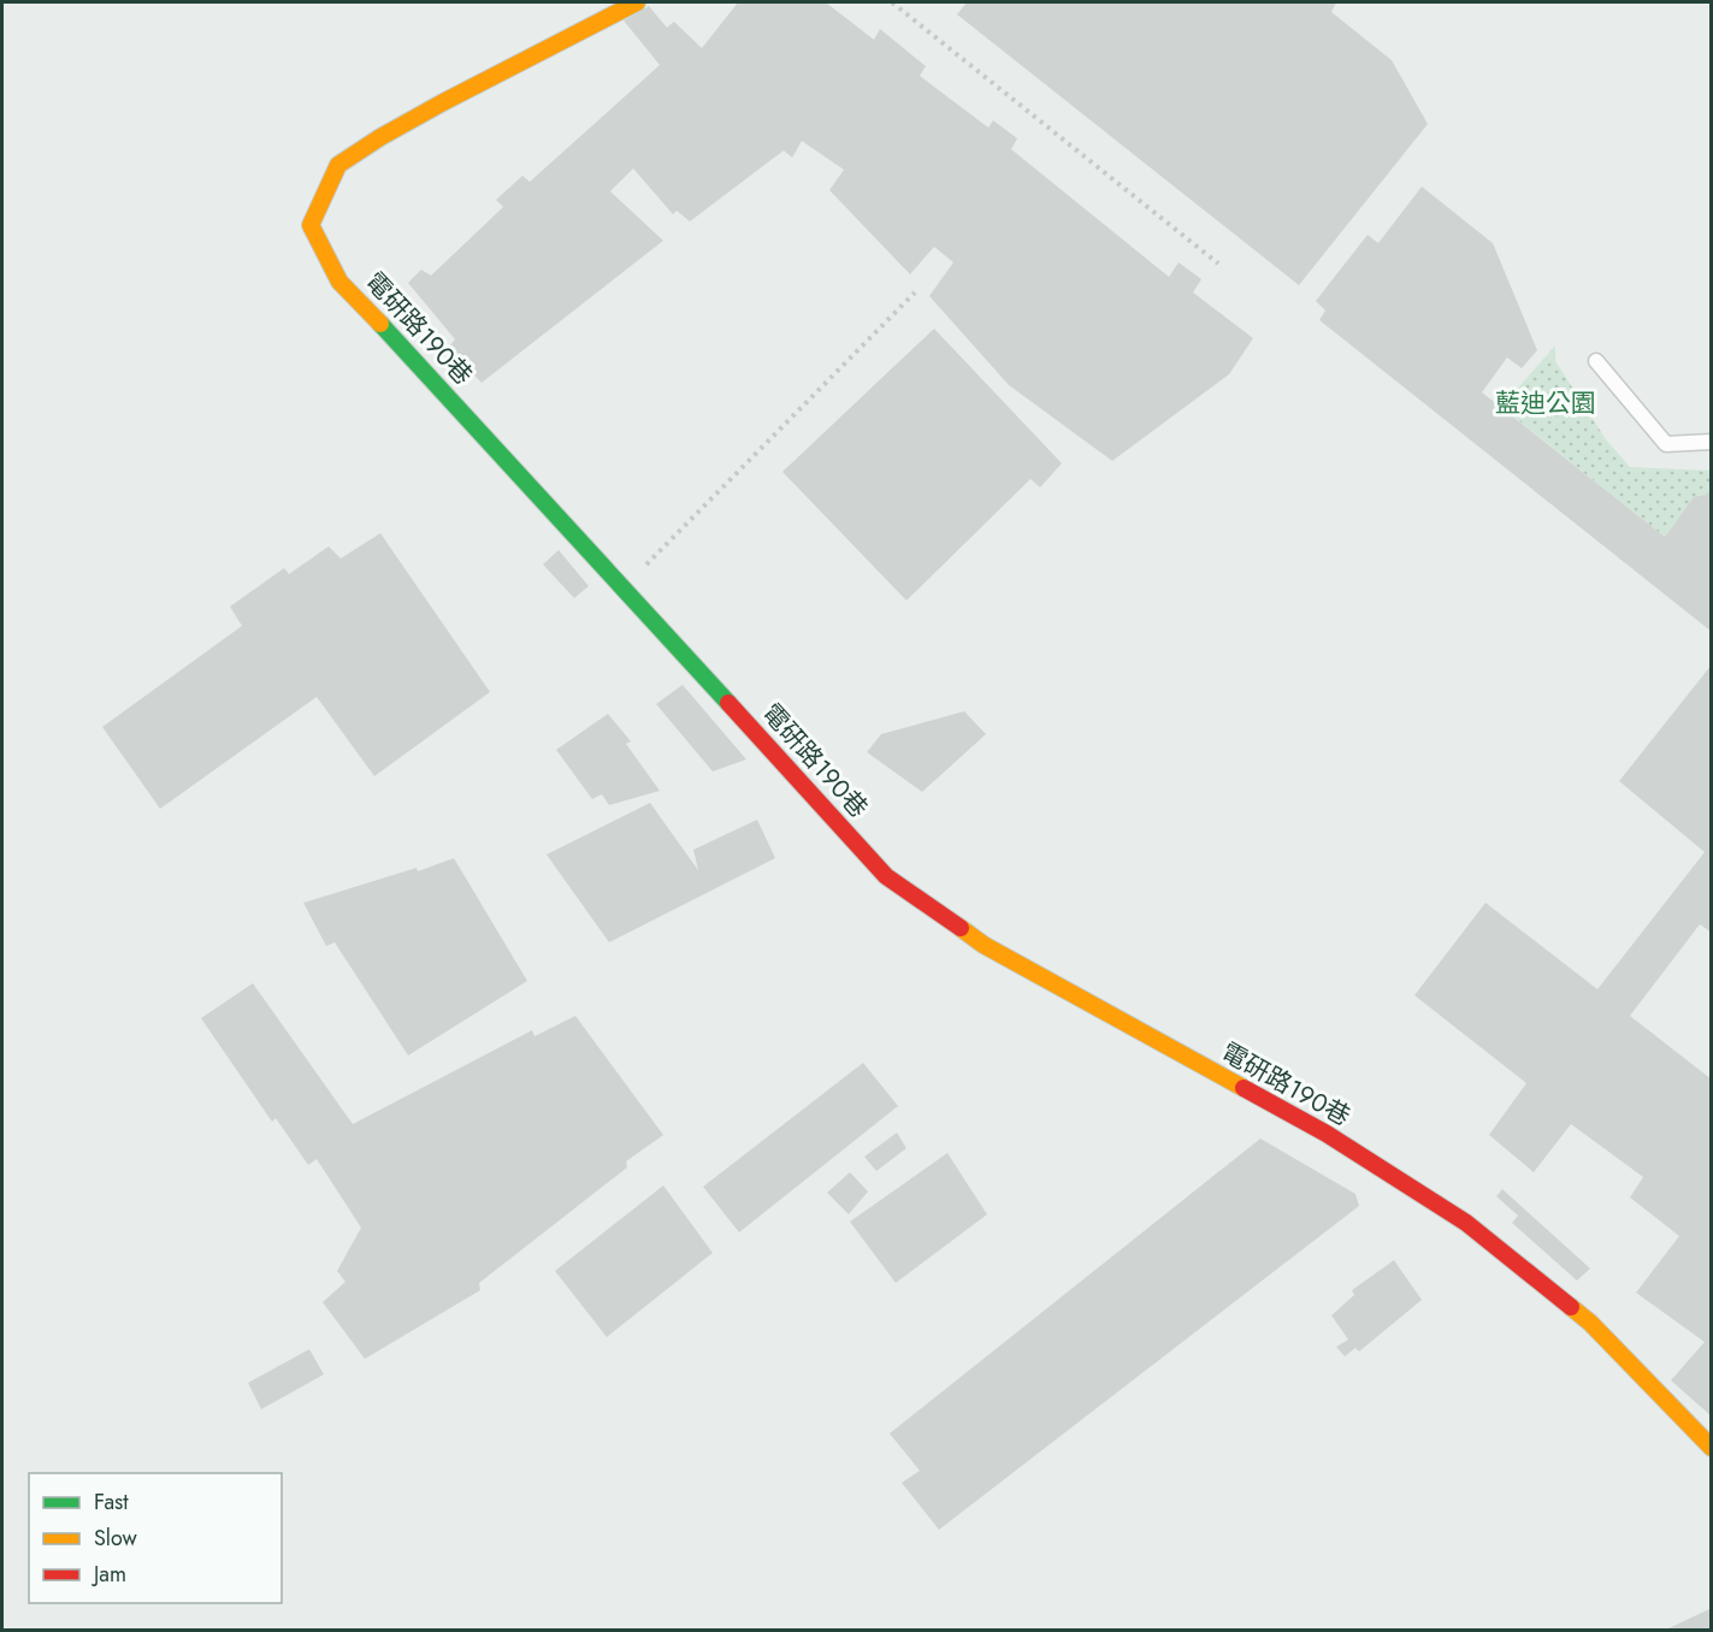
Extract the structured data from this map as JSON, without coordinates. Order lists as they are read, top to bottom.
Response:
{
  "streets": {
    "street": ["電研路190巷"]
  },
  "parks": ["藍迪公園"],
  "legend": ["Fast", "Slow", "Jam"]
}
